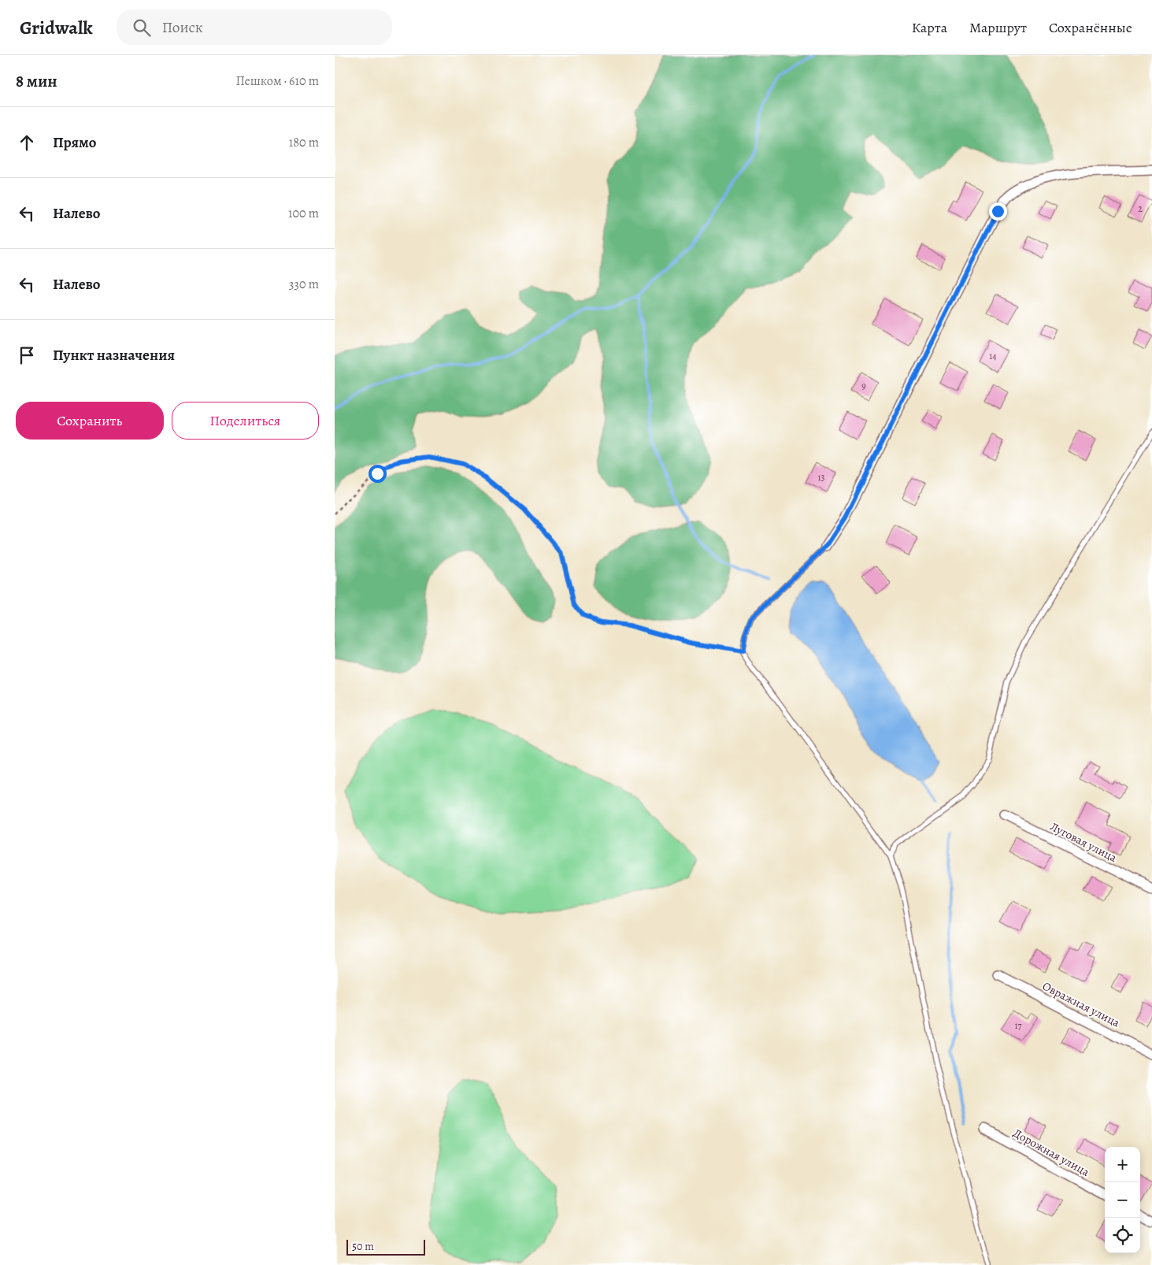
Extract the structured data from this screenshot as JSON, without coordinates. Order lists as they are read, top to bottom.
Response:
{
  "streets": {
    "street": ["Луговая улица", "Овражная улица", "Дорожная улица"]
  },
  "house_numbers": [
    "2",
    "14",
    "9",
    "13",
    "17"
  ],
  "scale_bar": "50 m",
  "page": {
    "header": "Gridwalk",
    "search": "Поиск",
    "nav": ["Карта", "Маршрут", "Сохранённые"],
    "heading": ["8 мин", "Пешком · 610 m"],
    "list": [
      ["Прямо", "180 m"],
      ["Налево", "100 m"],
      ["Налево", "330 m"],
      "Пункт назначения"
    ],
    "buttons": ["Сохранить", "Поделиться"],
    "map_buttons": ["+", "−"],
    "scale": "50 m"
  }
}
